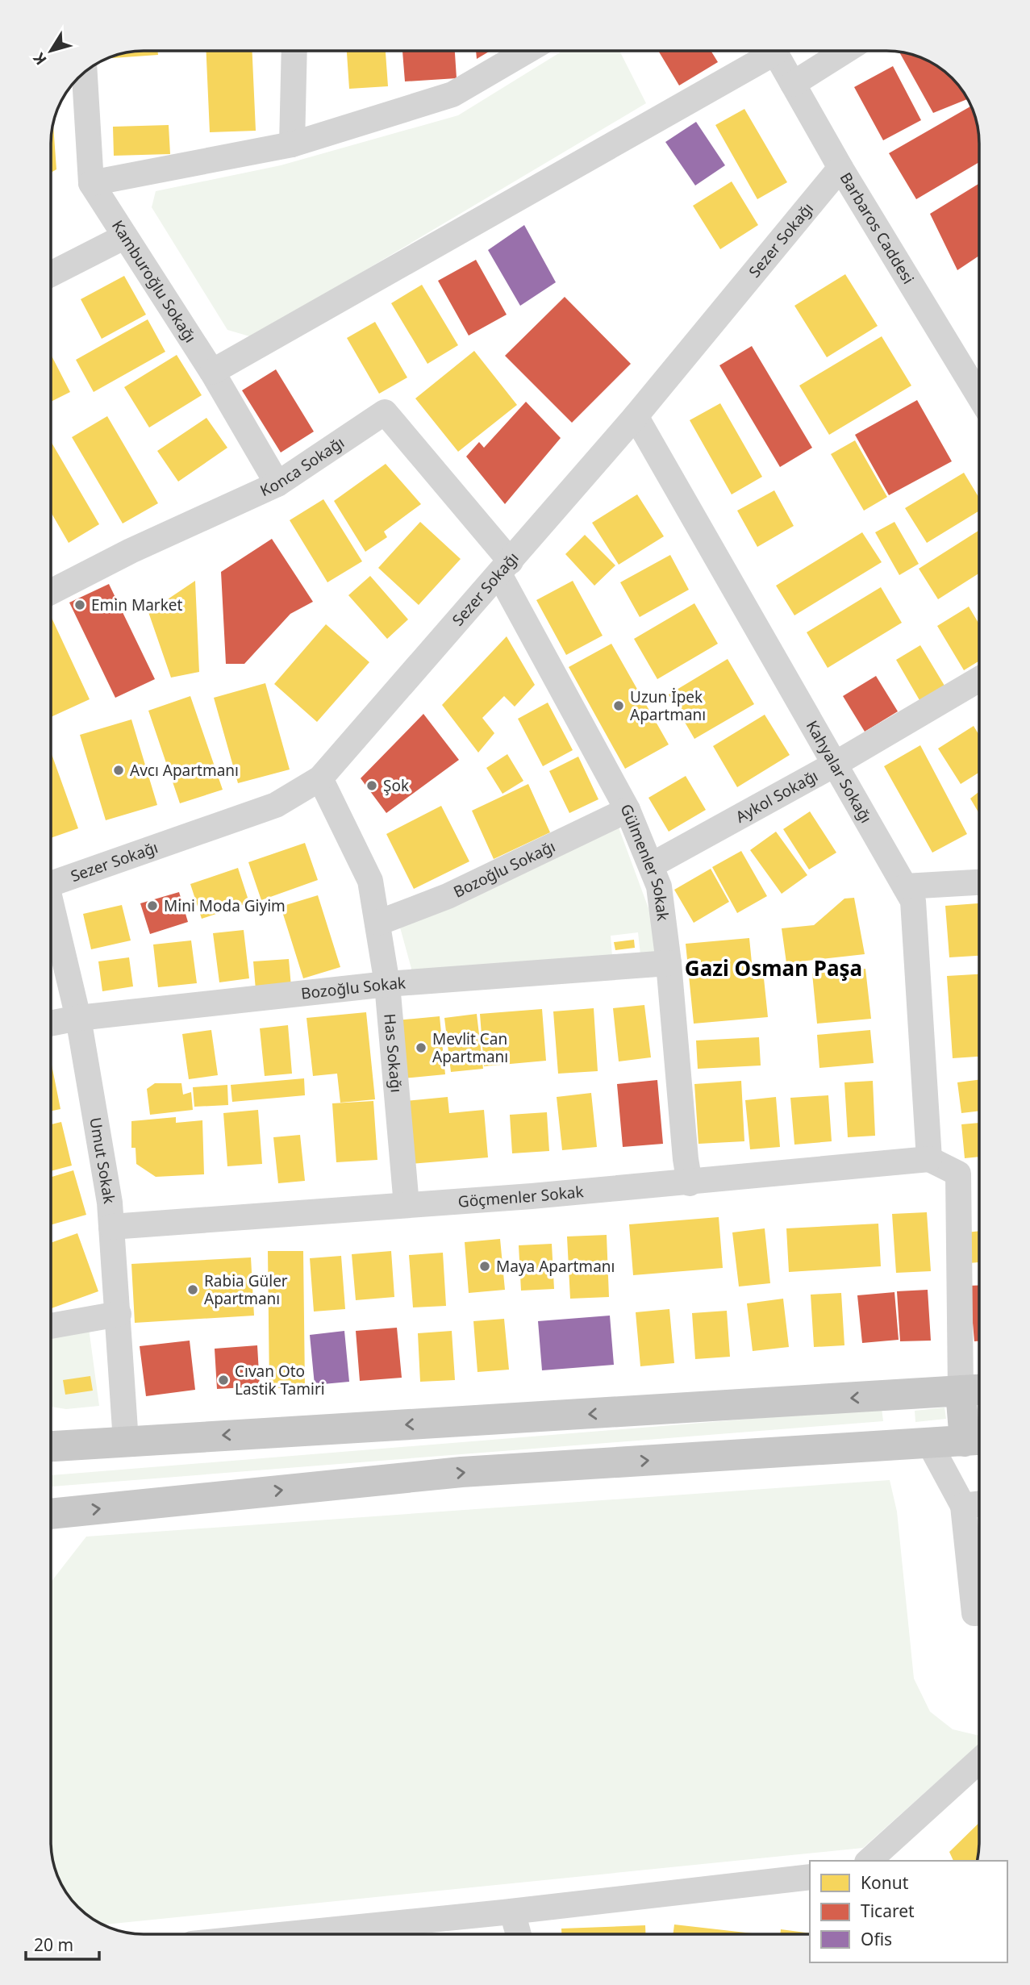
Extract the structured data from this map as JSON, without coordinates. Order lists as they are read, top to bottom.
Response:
{
  "streets": {
    "street": [
      "Barbaros Caddesi",
      "Sezer Sokağı",
      "Kamburoğlu Sokağı",
      "Konca Sokağı",
      "Kahyalar Sokağı",
      "Aykol Sokağı",
      "Gülmenler Sokak",
      "Bozoğlu Sokağı",
      "Bozoğlu Sokak",
      "Has Sokağı",
      "Umut Sokak",
      "Göçmenler Sokak"
    ]
  },
  "crossings": [
    ["Barbaros Caddesi", "Sezer Sokağı"],
    ["Sezer Sokağı", "Konca Sokağı"],
    ["Sezer Sokağı", "Kahyalar Sokağı"],
    ["Sezer Sokağı", "Gülmenler Sokak"],
    ["Sezer Sokağı", "Has Sokağı"],
    ["Kamburoğlu Sokağı", "Konca Sokağı"],
    ["Konca Sokağı", "Gülmenler Sokak"],
    ["Kahyalar Sokağı", "Aykol Sokağı"],
    ["Kahyalar Sokağı", "Göçmenler Sokak"],
    ["Aykol Sokağı", "Gülmenler Sokak"],
    ["Gülmenler Sokak", "Bozoğlu Sokağı"],
    ["Gülmenler Sokak", "Bozoğlu Sokak"],
    ["Gülmenler Sokak", "Göçmenler Sokak"],
    ["Bozoğlu Sokağı", "Has Sokağı"],
    ["Bozoğlu Sokak", "Has Sokağı"],
    ["Bozoğlu Sokak", "Umut Sokak"],
    ["Has Sokağı", "Göçmenler Sokak"],
    ["Umut Sokak", "Göçmenler Sokak"]
  ],
  "districts": ["Gazi Osman Paşa"],
  "places": [
    "Emin Market",
    "Uzun İpek Apartmanı",
    "Avcı Apartmanı",
    "Şok",
    "Mini Moda Giyim",
    "Mevlit Can Apartmanı",
    "Maya Apartmanı",
    "Rabia Güler Apartmanı",
    "Cıvan Oto Lastik Tamiri"
  ],
  "legend": ["Konut", "Ticaret", "Ofis"],
  "scale_bar": "20 m",
  "north": "bottom left"
}
